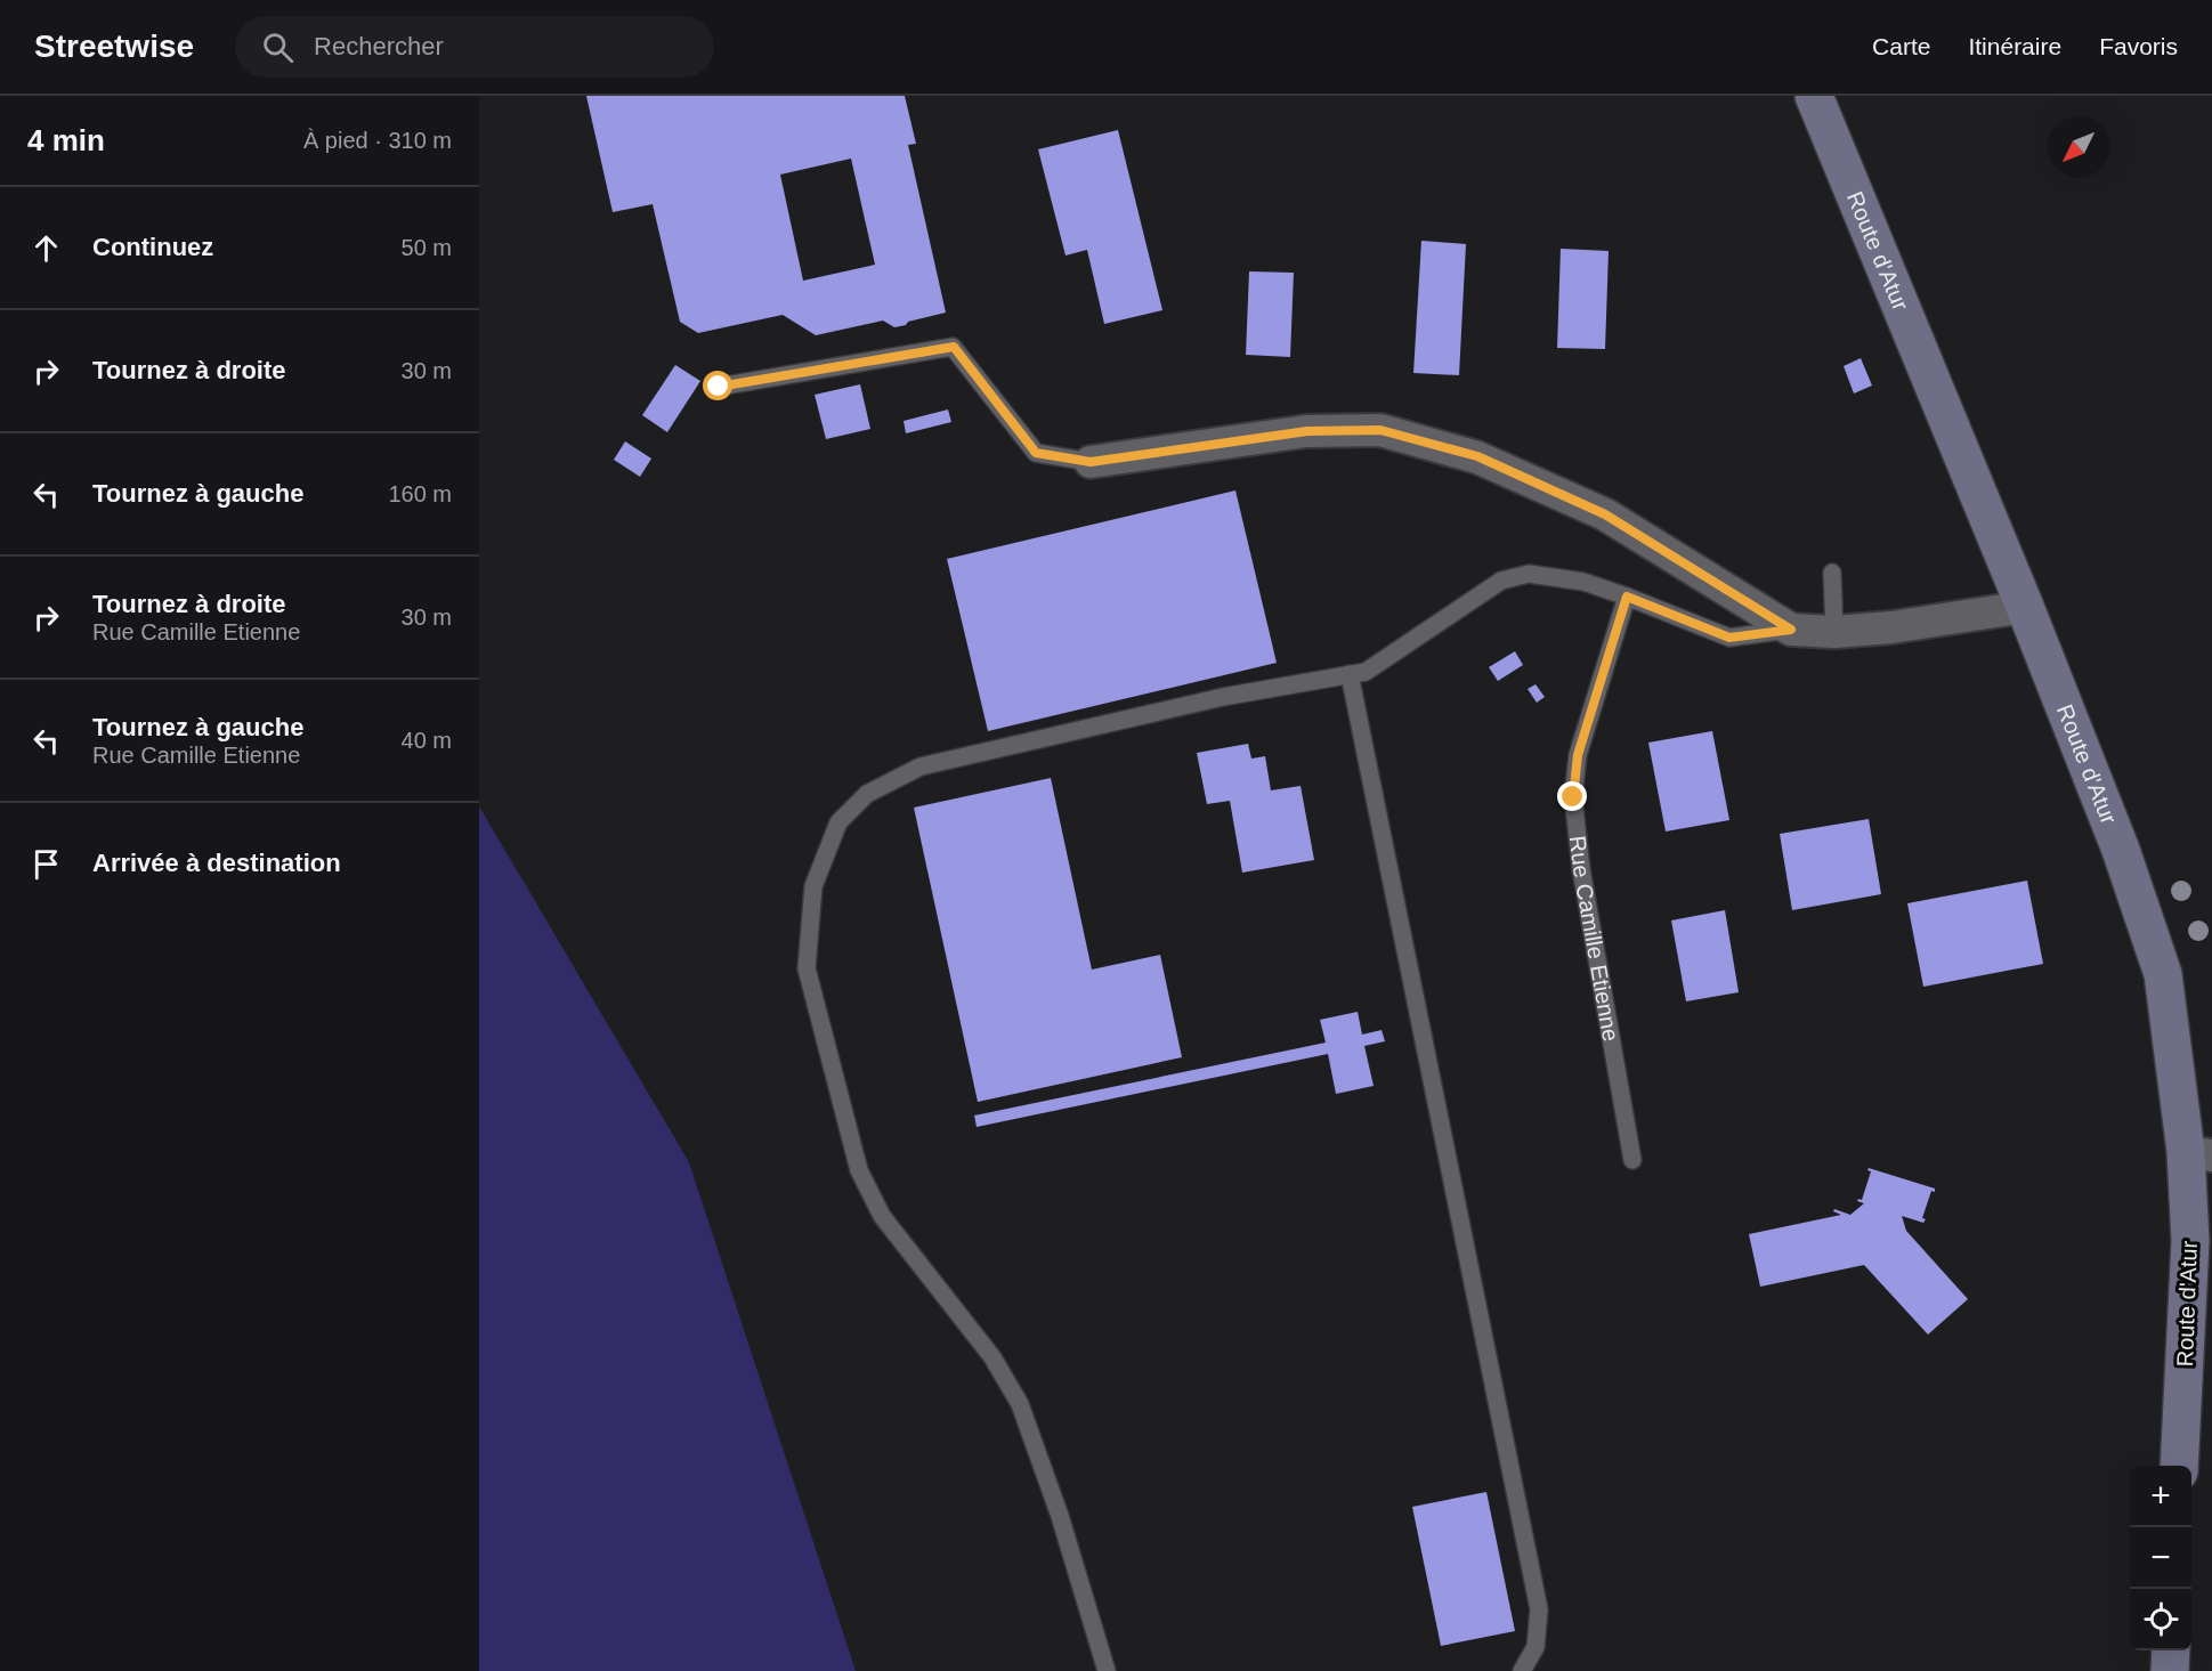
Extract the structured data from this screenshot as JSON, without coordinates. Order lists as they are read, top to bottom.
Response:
{
  "streets": {
    "street": ["Route d'Atur"],
    "lane": ["Rue Camille Etienne"]
  },
  "north": "bottom left",
  "page": {
    "header": "Streetwise",
    "search": "Rechercher",
    "nav": ["Carte", "Itinéraire", "Favoris"],
    "heading": ["4 min", "À pied · 310 m"],
    "list": [
      ["Continuez", "50 m"],
      ["Tournez à droite", "30 m"],
      ["Tournez à gauche", "160 m"],
      ["Tournez à droite", "Rue Camille Etienne", "30 m"],
      ["Tournez à gauche", "Rue Camille Etienne", "40 m"],
      "Arrivée à destination"
    ],
    "map_buttons": ["+", "−"]
  }
}
